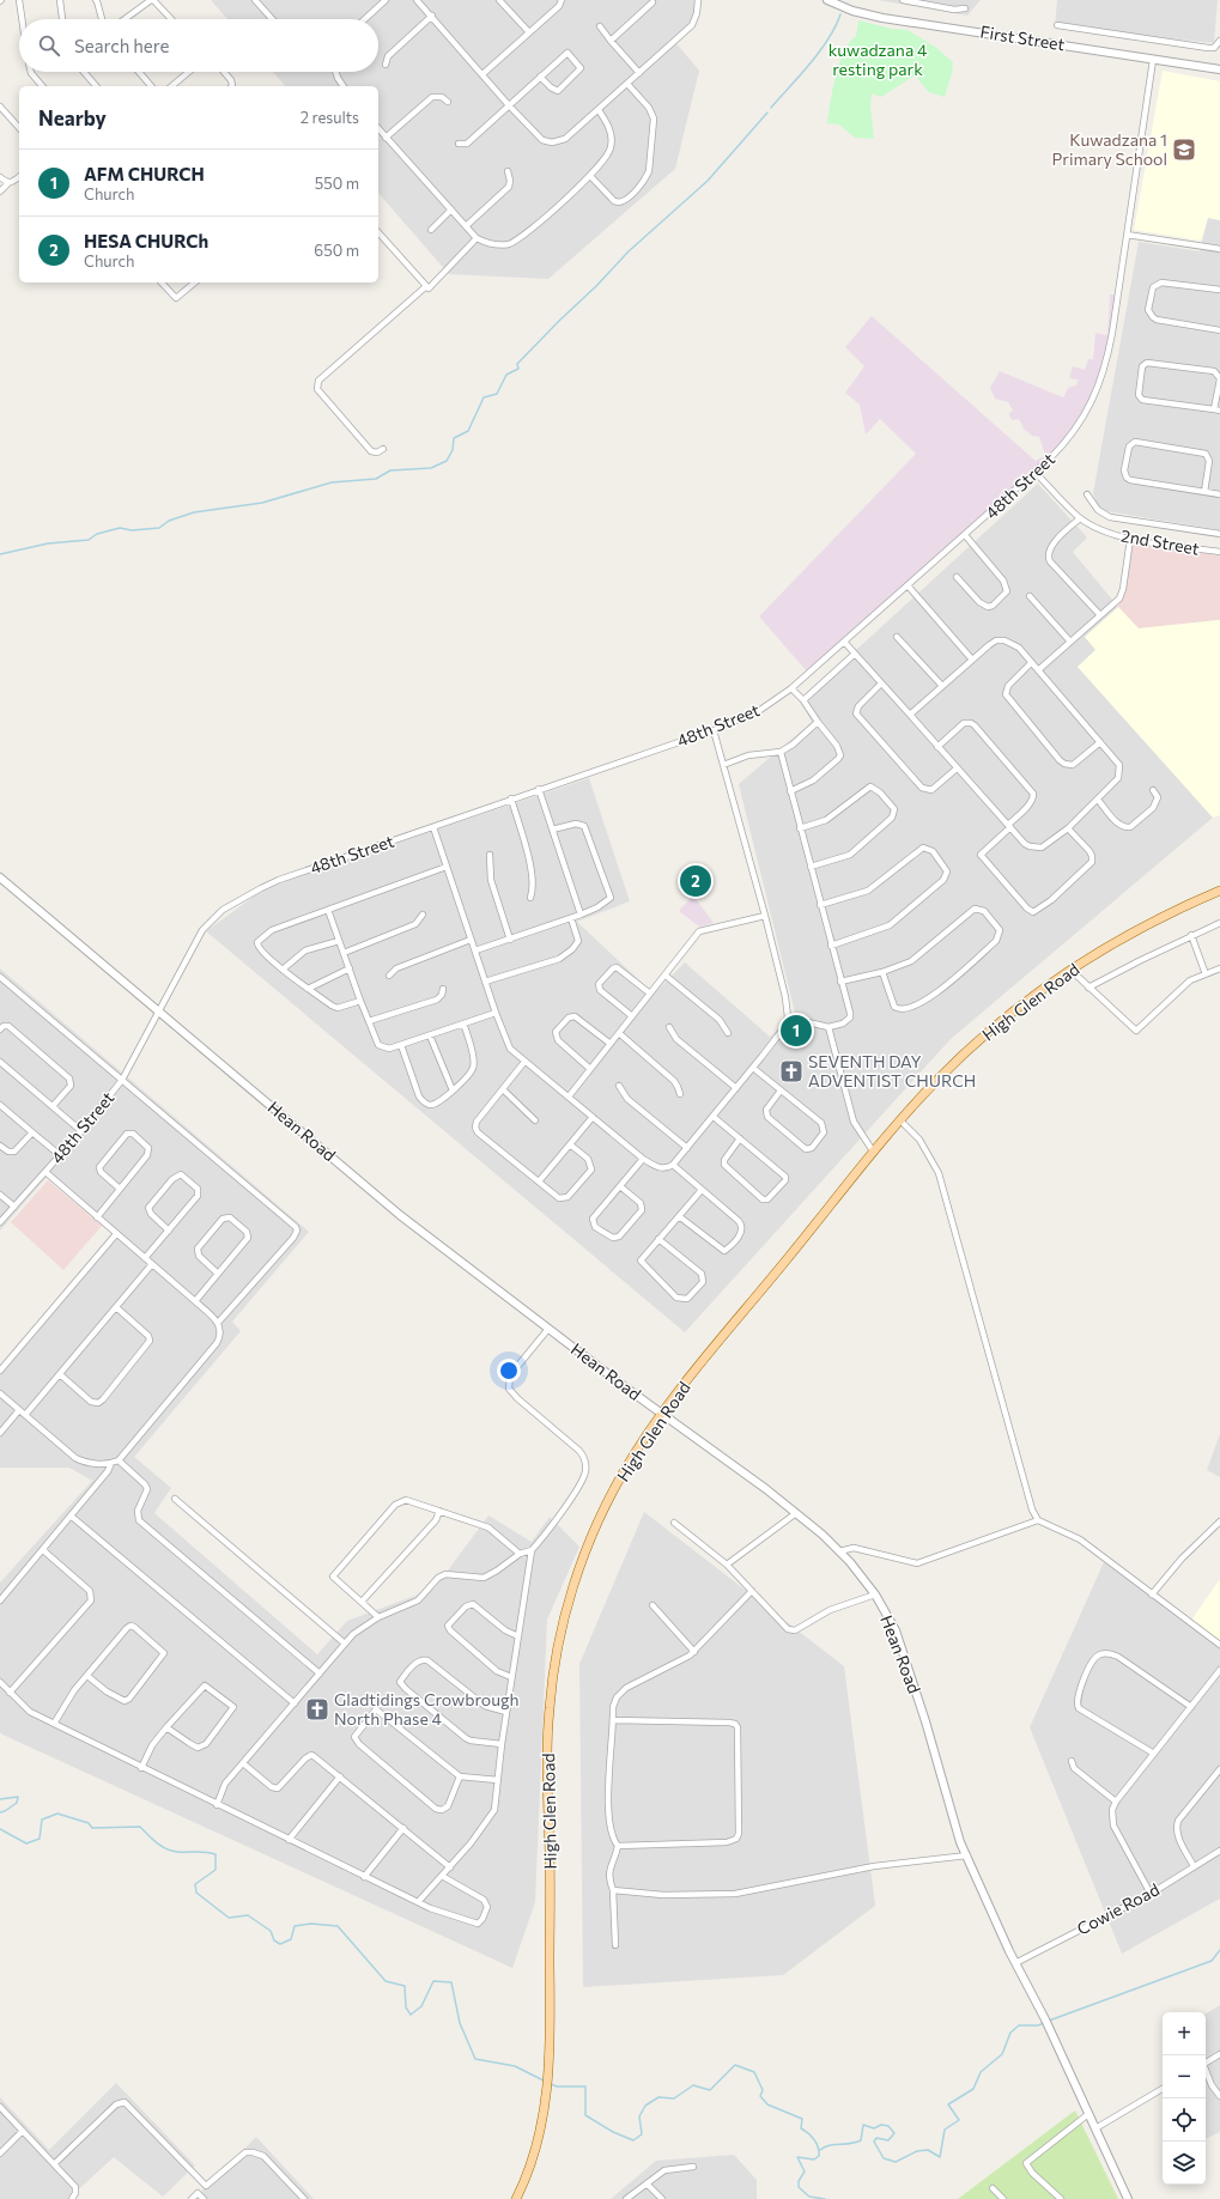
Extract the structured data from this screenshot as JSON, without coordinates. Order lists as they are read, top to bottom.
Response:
{
  "streets": {
    "main road": ["High Glen Road"],
    "street": [
      "First Street",
      "48th Street",
      "2nd Street",
      "Hean Road",
      "Cowie Road"
    ]
  },
  "crossings": [
    ["First Street", "48th Street"],
    ["48th Street", "2nd Street"],
    ["48th Street", "Hean Road"],
    ["High Glen Road", "Hean Road"],
    ["Hean Road", "Cowie Road"]
  ],
  "parks": ["kuwadzana 4 resting park"],
  "places": {
    "school or university": ["Kuwadzana 1 Primary School"],
    "church": ["SEVENTH DAY ADVENTIST CHURCH", "Gladtidings Crowbrough North Phase 4"]
  },
  "page": {
    "search": "Search here",
    "heading": ["Nearby", "2 results"],
    "list": [
      {
        "mark": "1",
        "name": "AFM CHURCH",
        "note": "Church",
        "value": "550 m"
      },
      {
        "mark": "2",
        "name": "HESA CHURCh",
        "note": "Church",
        "value": "650 m"
      }
    ],
    "pins": ["2", "1"],
    "map_buttons": ["+", "−"]
  }
}
